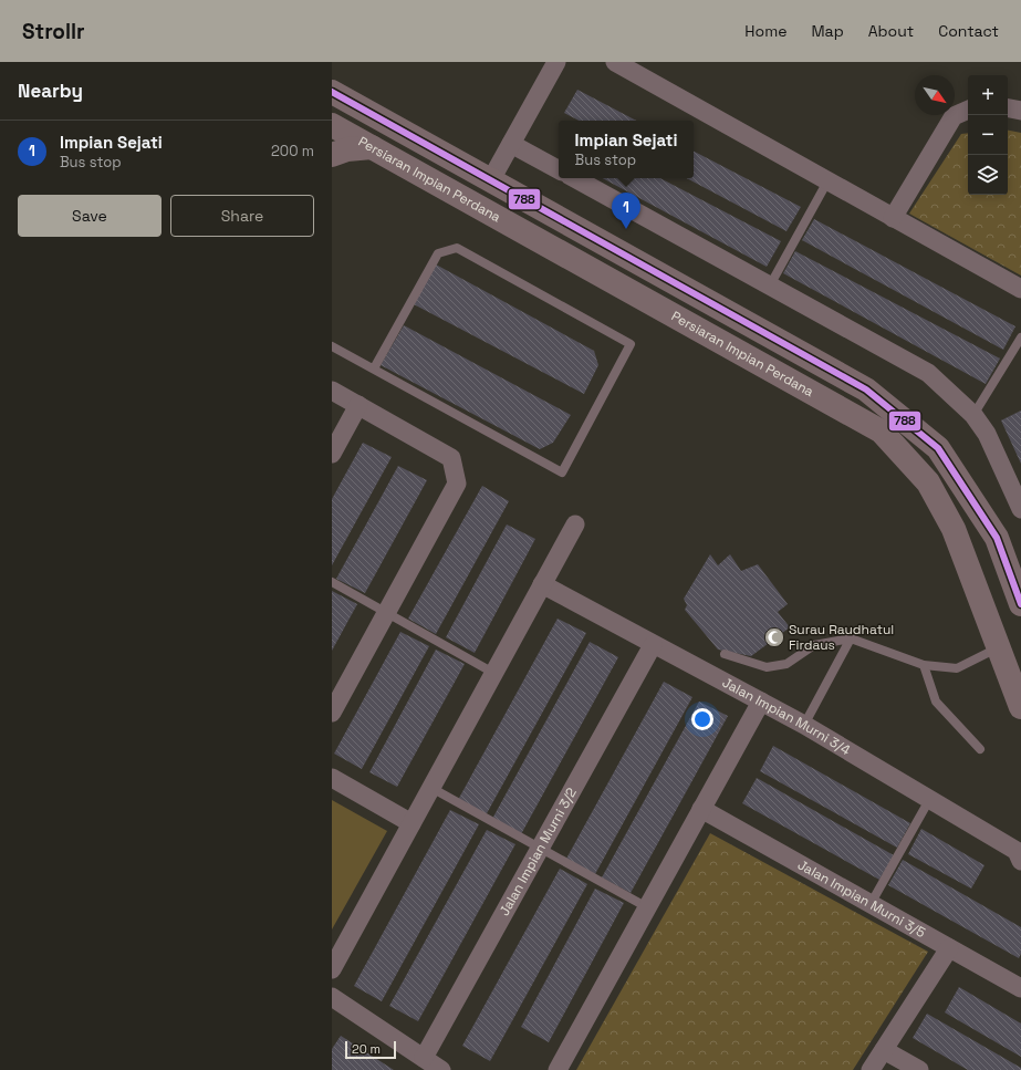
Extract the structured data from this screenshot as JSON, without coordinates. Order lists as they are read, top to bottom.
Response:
{
  "streets": {
    "street": [
      "Persiaran Impian Perdana",
      "Jalan Impian Murni 3/4",
      "Jalan Impian Murni 3/2",
      "Jalan Impian Murni 3/5"
    ]
  },
  "crossings": [
    ["Jalan Impian Murni 3/4", "Jalan Impian Murni 3/2"]
  ],
  "places": {
    "mosque": ["Surau Raudhatul Firdaus"]
  },
  "lines": ["transit line 788"],
  "scale_bar": "20 m",
  "north": "bottom right",
  "page": {
    "header": "Strollr",
    "nav": [
      "Home",
      "Map",
      "About",
      "Contact"
    ],
    "heading": "Nearby",
    "map_buttons": ["+", "−"],
    "list": [
      {
        "mark": "1",
        "name": "Impian Sejati",
        "note": "Bus stop",
        "value": "200 m"
      }
    ],
    "popup": ["Impian Sejati", "Bus stop"],
    "buttons": ["Save", "Share"],
    "pins": "1",
    "scale": "20 m"
  }
}
